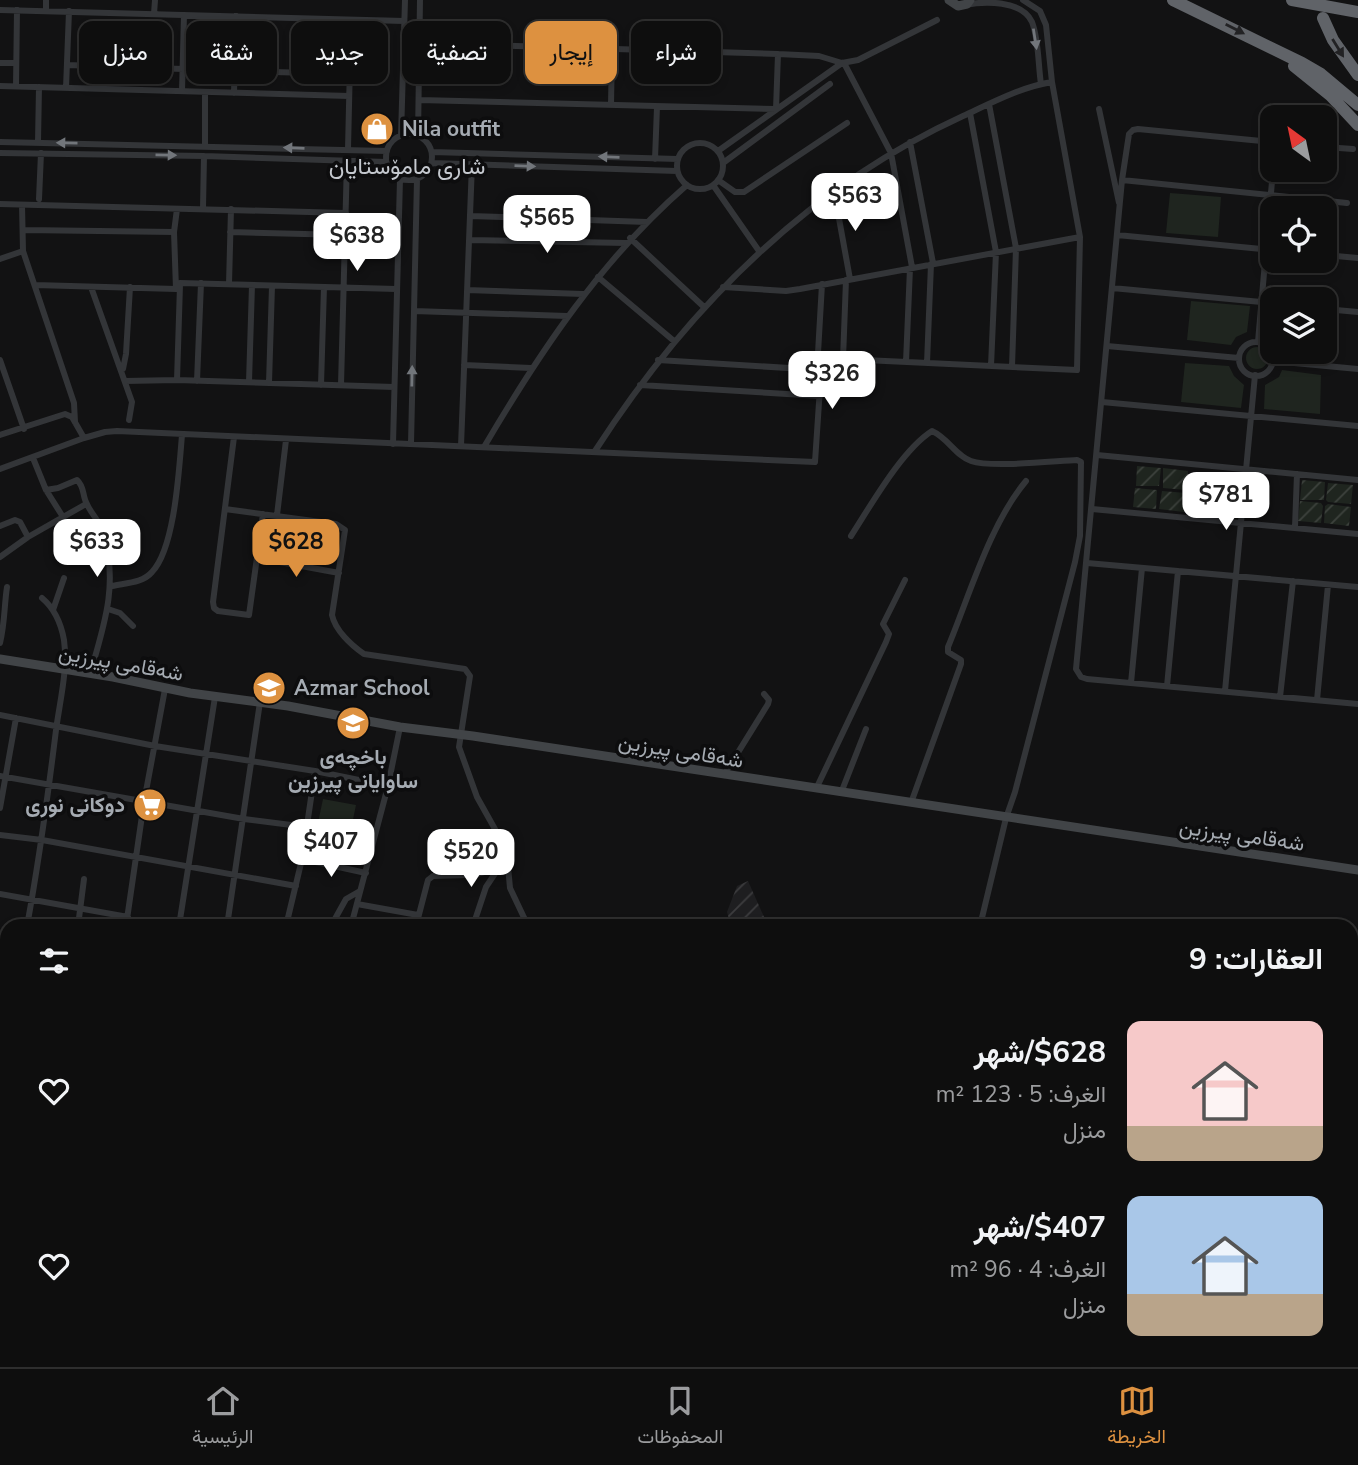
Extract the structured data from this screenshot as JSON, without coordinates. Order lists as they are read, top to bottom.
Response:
{
  "streets": {
    "street": ["شەقامی پیرزین"]
  },
  "districts": ["شاری مامۆستایان"],
  "places": {
    "shop": ["Nila outfit"],
    "school or university": ["Azmar School", "باخچەی ساوایانی پیرزین"],
    "supermarket": ["دوکانی نوری"]
  },
  "north": "top left",
  "page": {
    "chip": [
      "شراء",
      "إيجار",
      "تصفية",
      "جديد",
      "شقة",
      "منزل"
    ],
    "price": [
      "$563",
      "$565",
      "$638",
      "$326",
      "$781",
      "$633",
      "$628",
      "$407",
      "$520"
    ],
    "heading": "العقارات: 9",
    "list": [
      {
        "name": "$628/شهر",
        "note": "الغرف: 5 · 123 m² · منزل"
      },
      {
        "name": "$407/شهر",
        "note": "الغرف: 4 · 96 m² · منزل"
      }
    ],
    "tabs": ["الخريطة", "المحفوظات", "الرئيسية"]
  }
}
